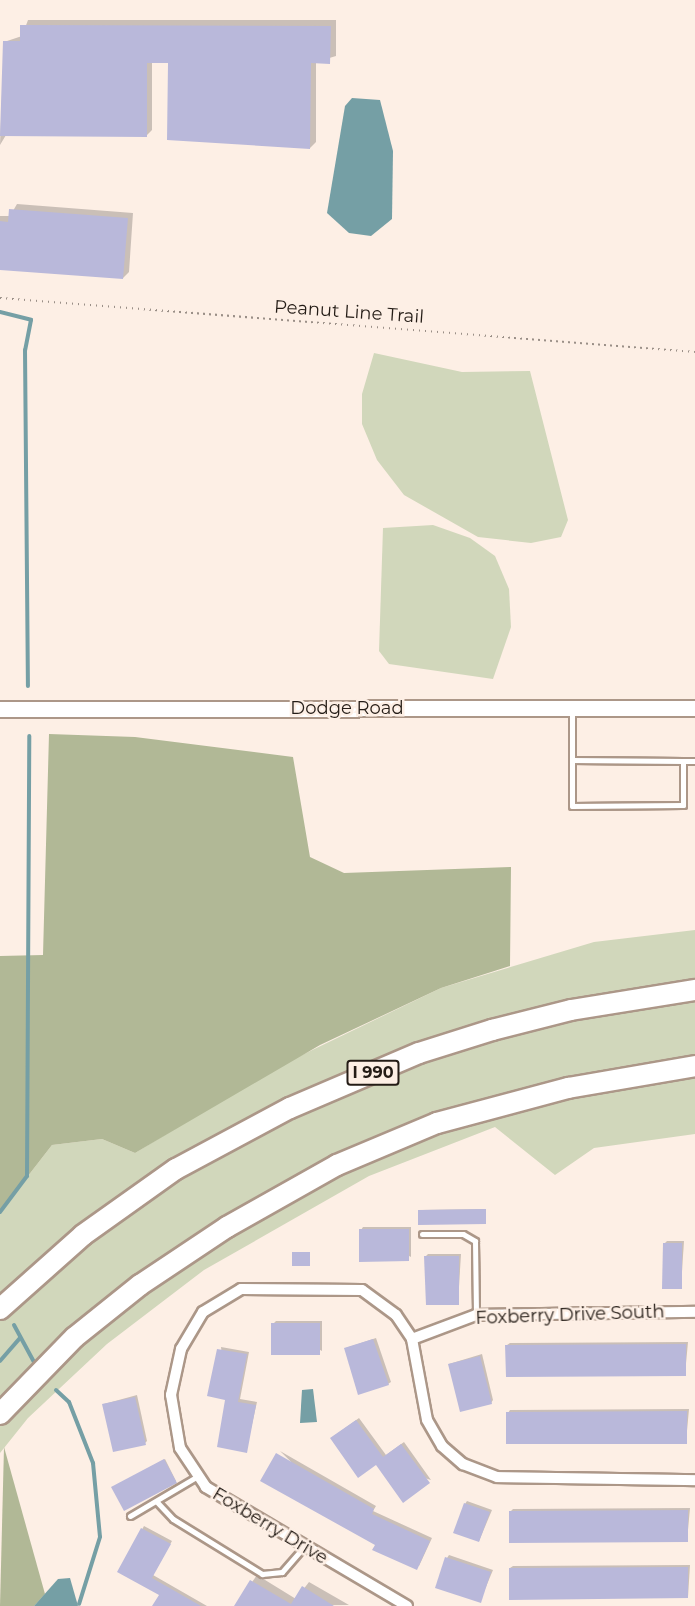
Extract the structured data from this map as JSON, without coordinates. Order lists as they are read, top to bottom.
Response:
{
  "streets": {
    "highway": ["I 990"],
    "street": ["Dodge Road", "Foxberry Drive South", "Foxberry Drive"],
    "path": ["Peanut Line Trail"]
  },
  "crossings": [
    ["Foxberry Drive South", "Foxberry Drive"]
  ]
}
